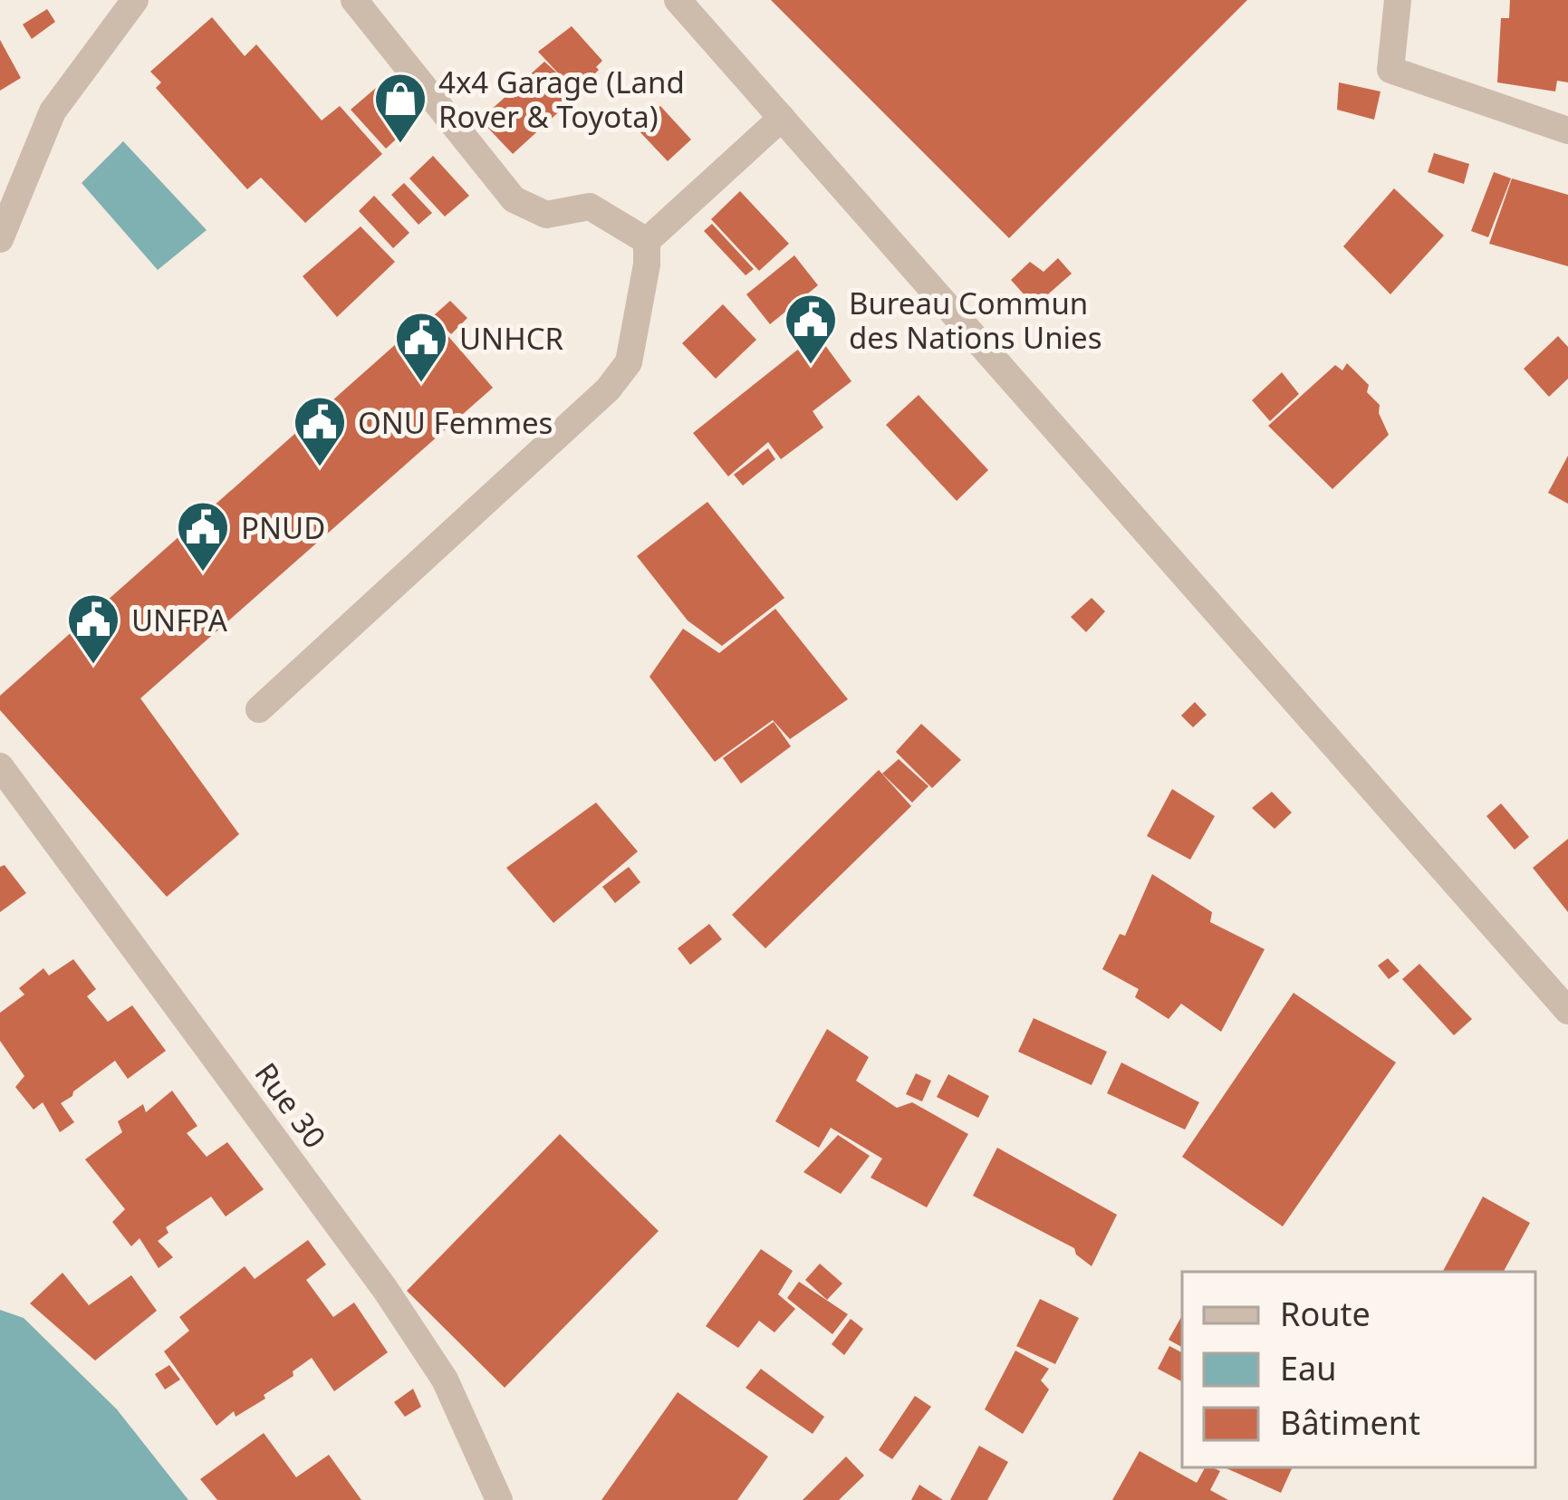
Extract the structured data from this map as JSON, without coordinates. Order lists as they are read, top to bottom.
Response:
{
  "streets": {
    "street": ["Rue 30"]
  },
  "places": {
    "shop": ["4x4 Garage (Land Rover & Toyota)"],
    "public building": [
      "Bureau Commun des Nations Unies",
      "UNHCR",
      "ONU Femmes",
      "PNUD",
      "UNFPA"
    ]
  },
  "legend": ["Route", "Eau", "Bâtiment"]
}
